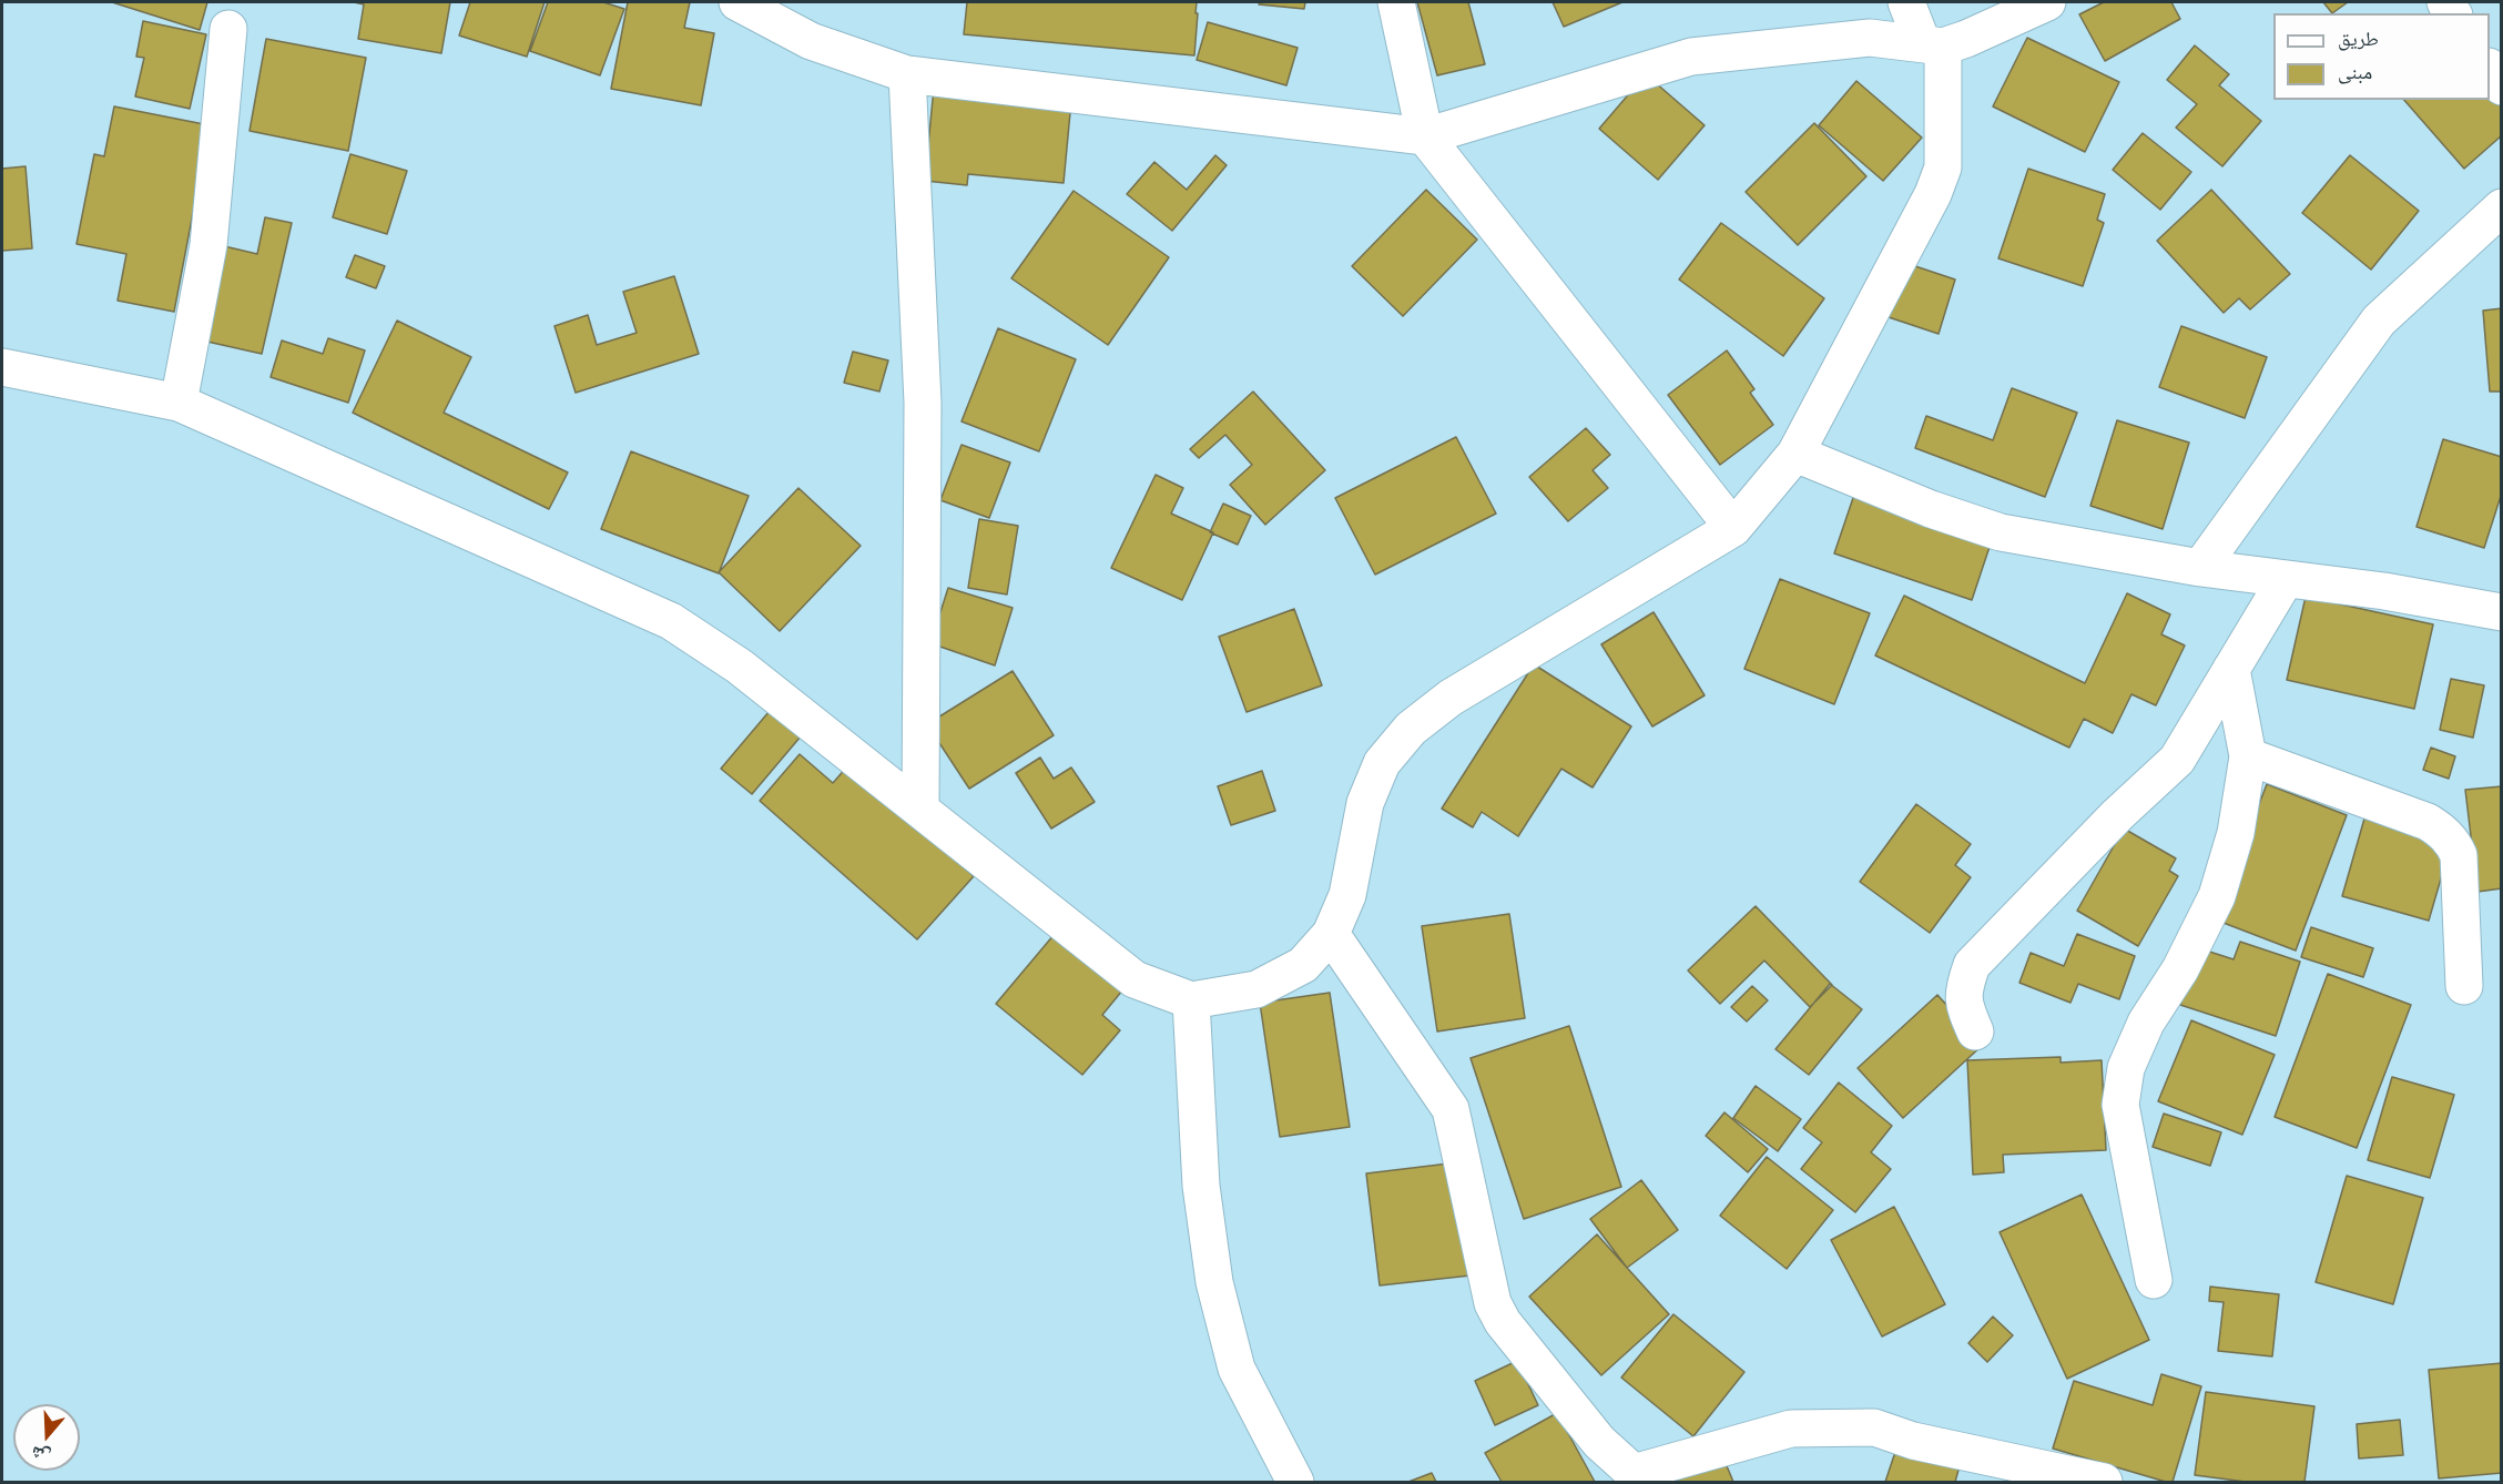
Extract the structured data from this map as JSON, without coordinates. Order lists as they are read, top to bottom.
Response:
{
  "legend": ["طريق", "مبنى"],
  "north": "bottom"
}
